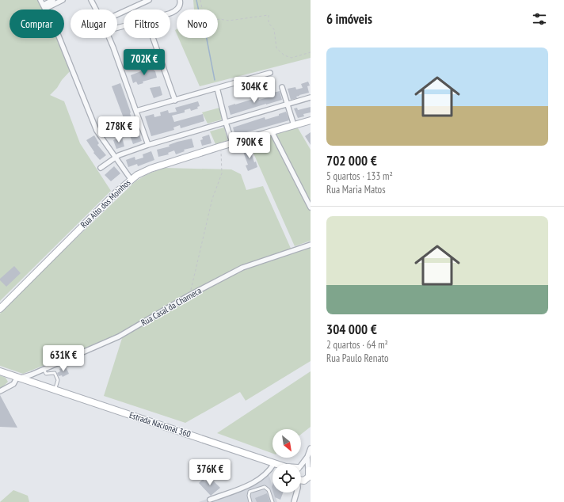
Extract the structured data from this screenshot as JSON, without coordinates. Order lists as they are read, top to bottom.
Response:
{
  "streets": {
    "street": ["Rua Alto dos Moinhos", "Rua Casal da Charneca", "Estrada Nacional 360"]
  },
  "crossings": [
    ["Rua Casal da Charneca", "Estrada Nacional 360"]
  ],
  "north": "bottom right",
  "page": {
    "heading": "6 imóveis",
    "chip": [
      "Comprar",
      "Alugar",
      "Filtros",
      "Novo"
    ],
    "list": [
      {
        "name": "702 000 €",
        "note": "5 quartos · 133 m² · Rua Maria Matos"
      },
      {
        "name": "304 000 €",
        "note": "2 quartos · 64 m² · Rua Paulo Renato"
      }
    ],
    "price": [
      "702K €",
      "304K €",
      "278K €",
      "790K €",
      "631K €",
      "376K €"
    ]
  }
}
